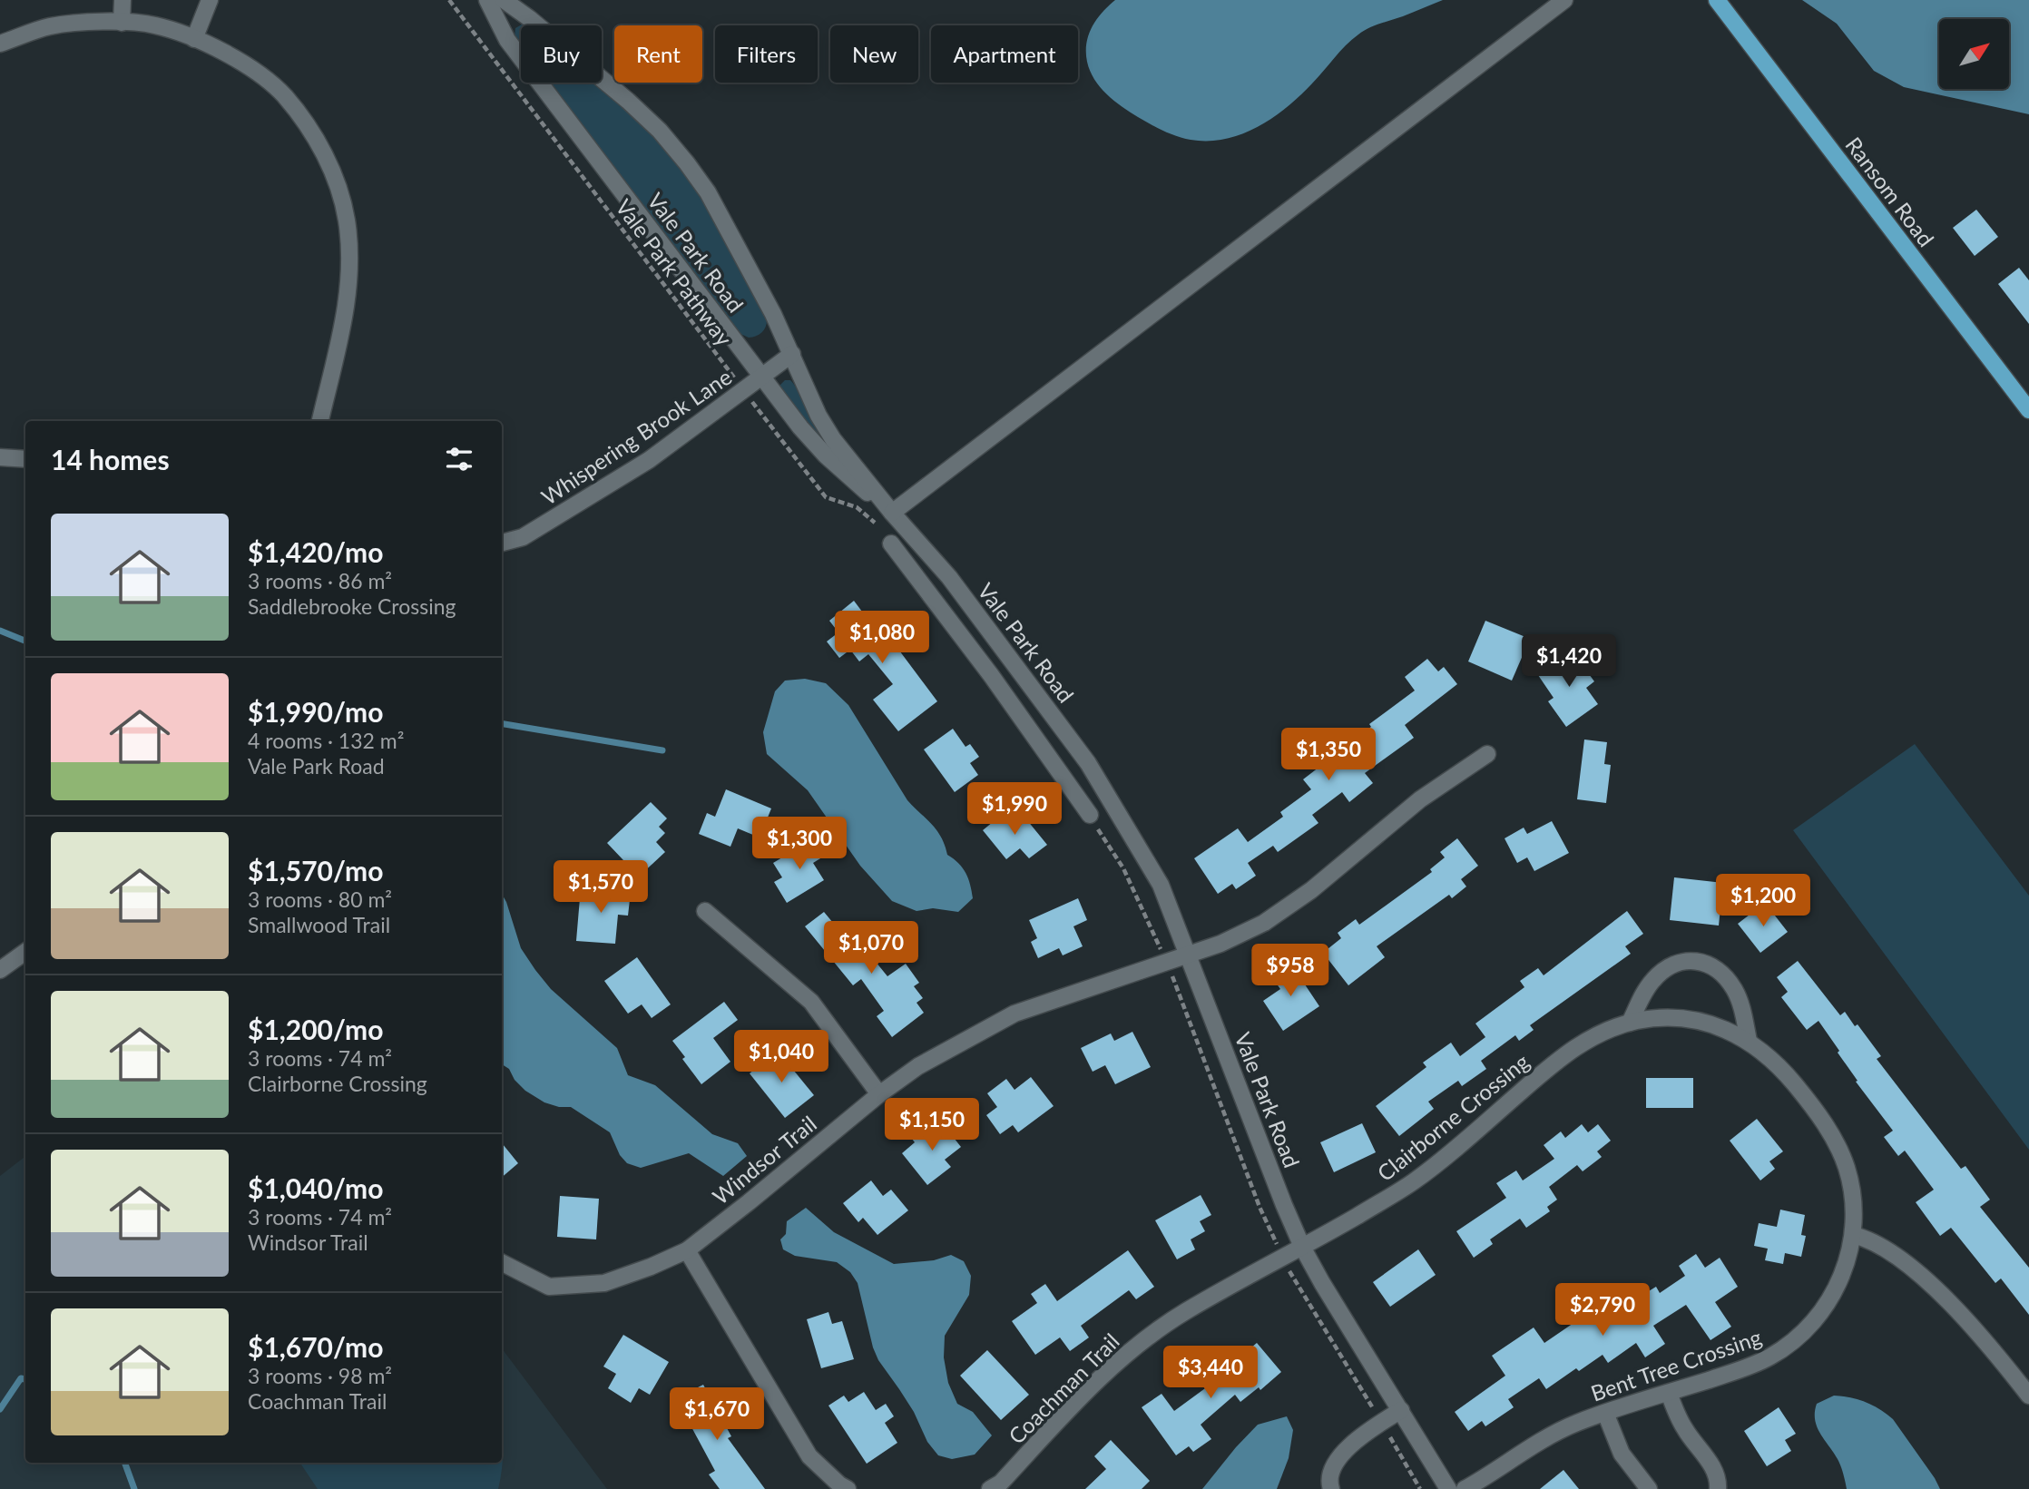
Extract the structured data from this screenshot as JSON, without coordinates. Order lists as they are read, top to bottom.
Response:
{
  "streets": {
    "main road": ["Ransom Road"],
    "street": [
      "Vale Park Road",
      "Whispering Brook Lane",
      "Clairborne Crossing",
      "Windsor Trail",
      "Bent Tree Crossing",
      "Coachman Trail"
    ],
    "path": ["Vale Park Pathway"]
  },
  "crossings": [
    ["Vale Park Road", "Whispering Brook Lane"],
    ["Vale Park Road", "Clairborne Crossing"],
    ["Vale Park Road", "Windsor Trail"],
    ["Vale Park Road", "Coachman Trail"],
    ["Vale Park Pathway", "Whispering Brook Lane"],
    ["Clairborne Crossing", "Bent Tree Crossing"],
    ["Clairborne Crossing", "Coachman Trail"]
  ],
  "north": "top right",
  "page": {
    "chip": [
      "Buy",
      "Rent",
      "Filters",
      "New",
      "Apartment"
    ],
    "heading": "14 homes",
    "list": [
      {
        "name": "$1,420/mo",
        "note": "3 rooms · 86 m² · Saddlebrooke Crossing"
      },
      {
        "name": "$1,990/mo",
        "note": "4 rooms · 132 m² · Vale Park Road"
      },
      {
        "name": "$1,570/mo",
        "note": "3 rooms · 80 m² · Smallwood Trail"
      },
      {
        "name": "$1,200/mo",
        "note": "3 rooms · 74 m² · Clairborne Crossing"
      },
      {
        "name": "$1,040/mo",
        "note": "3 rooms · 74 m² · Windsor Trail"
      },
      {
        "name": "$1,670/mo",
        "note": "3 rooms · 98 m² · Coachman Trail"
      }
    ],
    "price": [
      "$1,080",
      "$1,420",
      "$1,350",
      "$1,990",
      "$1,300",
      "$1,570",
      "$1,200",
      "$1,070",
      "$958",
      "$1,040",
      "$1,150",
      "$2,790",
      "$3,440",
      "$1,670"
    ]
  }
}
